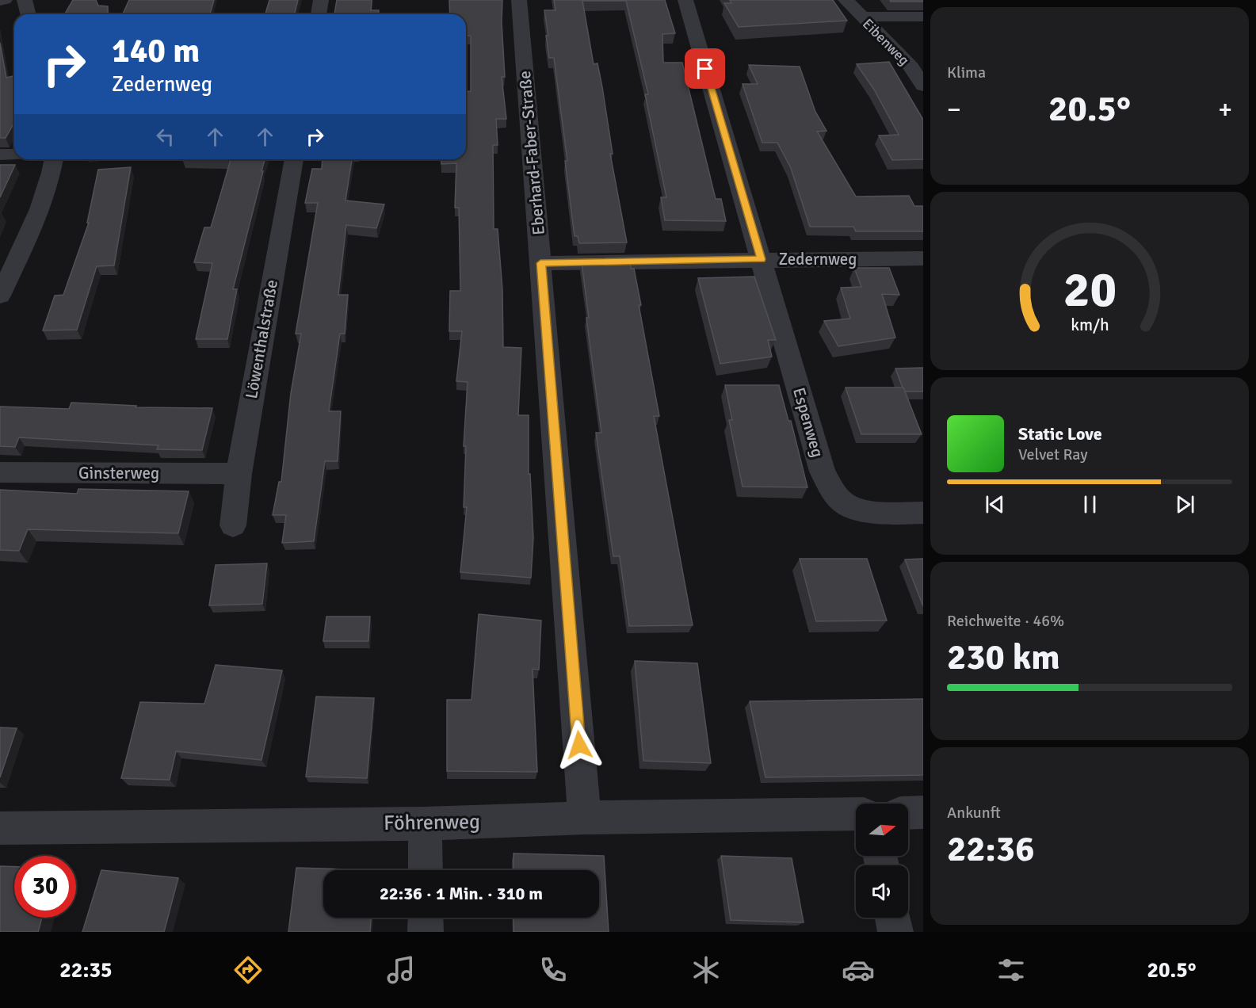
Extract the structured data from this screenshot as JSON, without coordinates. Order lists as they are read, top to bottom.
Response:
{
  "streets": {
    "street": [
      "Eibenweg",
      "Eberhard-Faber-Straße",
      "Zedernweg",
      "Löwenthalstraße",
      "Espenweg",
      "Ginsterweg",
      "Föhrenweg"
    ]
  },
  "crossings": [
    ["Eberhard-Faber-Straße", "Zedernweg"],
    ["Eberhard-Faber-Straße", "Föhrenweg"],
    ["Zedernweg", "Espenweg"],
    ["Löwenthalstraße", "Ginsterweg"]
  ],
  "north": "right",
  "page": {
    "tile": [
      "Klima",
      ["Reichweite · 46%", "230 km"],
      ["Ankunft", "22:36"]
    ],
    "turn": ["140 m", "Zedernweg"],
    "heat": ["−", "20.5°", "+"],
    "song": ["Static Love", "Velvet Ray"],
    "limit": "30",
    "trip": "22:36 · 1 Min. · 310 m",
    "tabs": ["22:35", "20.5°"],
    "gauge": ["20", "km/h"]
  }
}
